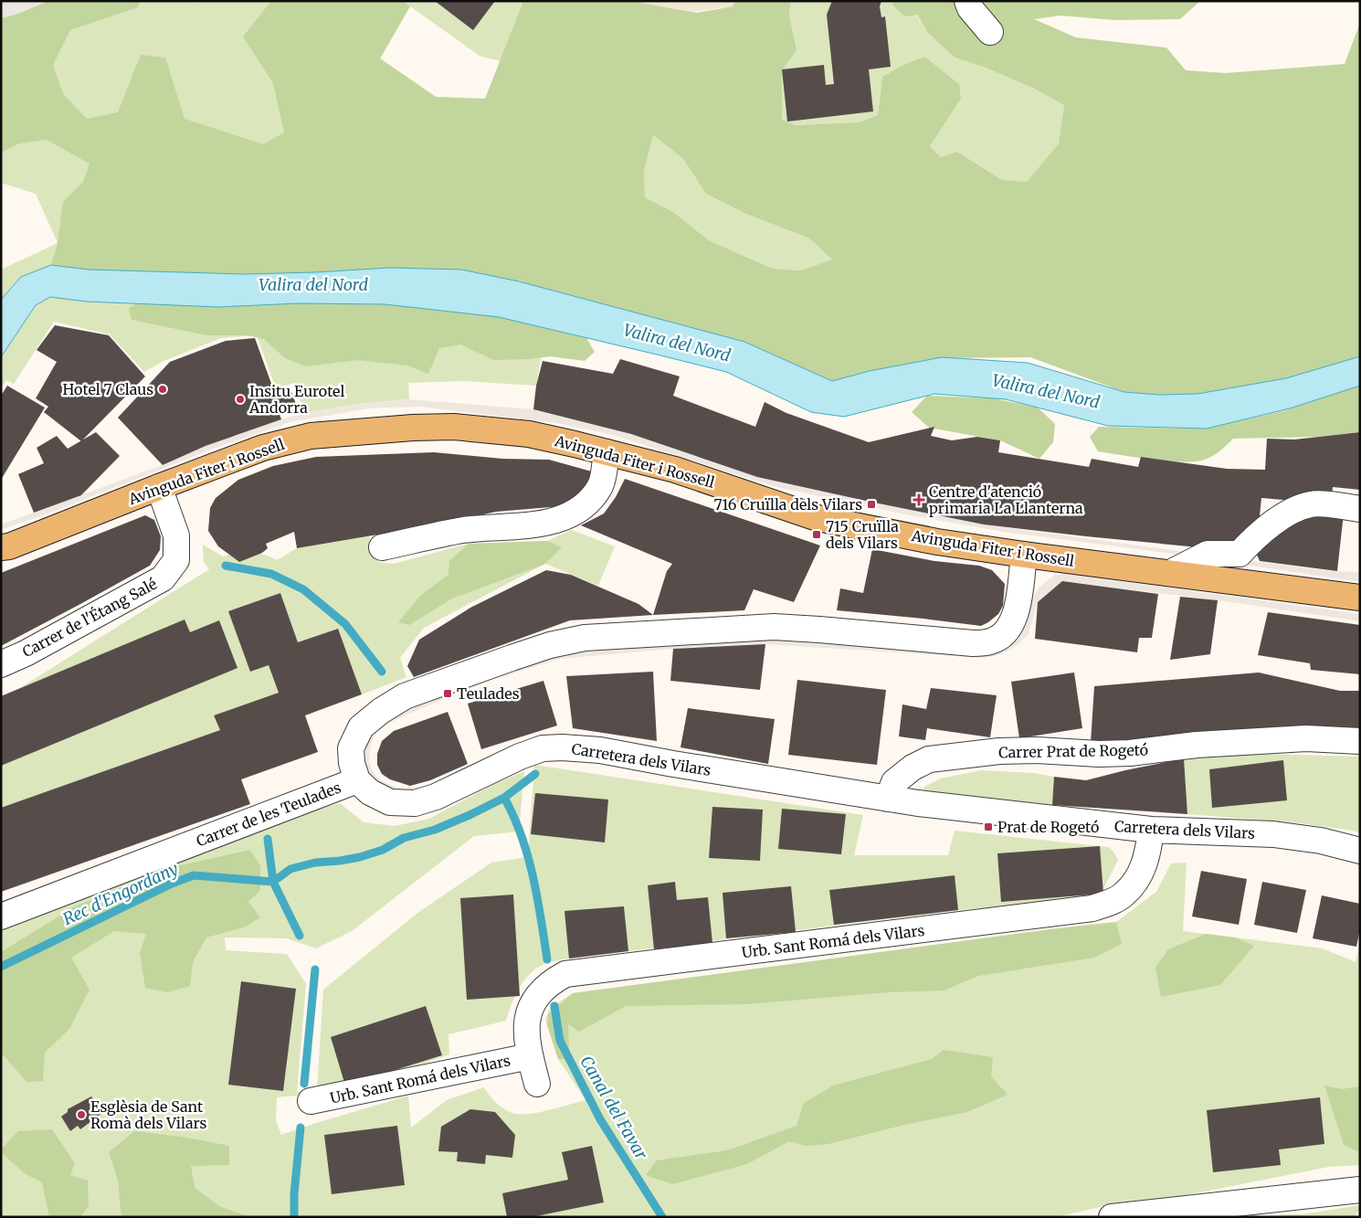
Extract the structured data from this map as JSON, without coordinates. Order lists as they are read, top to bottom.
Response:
{
  "streets": {
    "main road": ["Avinguda Fiter i Rossell"],
    "street": [
      "Carrer de l'Étang Salé",
      "Carrer Prat de Rogetó",
      "Carretera dels Vilars",
      "Carrer de les Teulades",
      "Urb. Sant Romá dels Vilars"
    ]
  },
  "crossings": [
    ["Avinguda Fiter i Rossell", "Carrer de l'Étang Salé"],
    ["Carrer Prat de Rogetó", "Carretera dels Vilars"],
    ["Carretera dels Vilars", "Carrer de les Teulades"],
    ["Carretera dels Vilars", "Urb. Sant Romá dels Vilars"]
  ],
  "water": ["Valira del Nord", "Rec d'Engordany", "Canal del Favar"],
  "places": {
    "other": ["Hotel 7 Claus", "Insitu Eurotel Andorra", "Esglèsia de Sant Romà dels Vilars"],
    "health": ["Centre d'atenció primaria La Llanterna"],
    "transit": [
      "716 Cruïlla dels Vilars",
      "715 Cruïlla dels Vilars",
      "Teulades",
      "Prat de Rogetó"
    ]
  }
}
